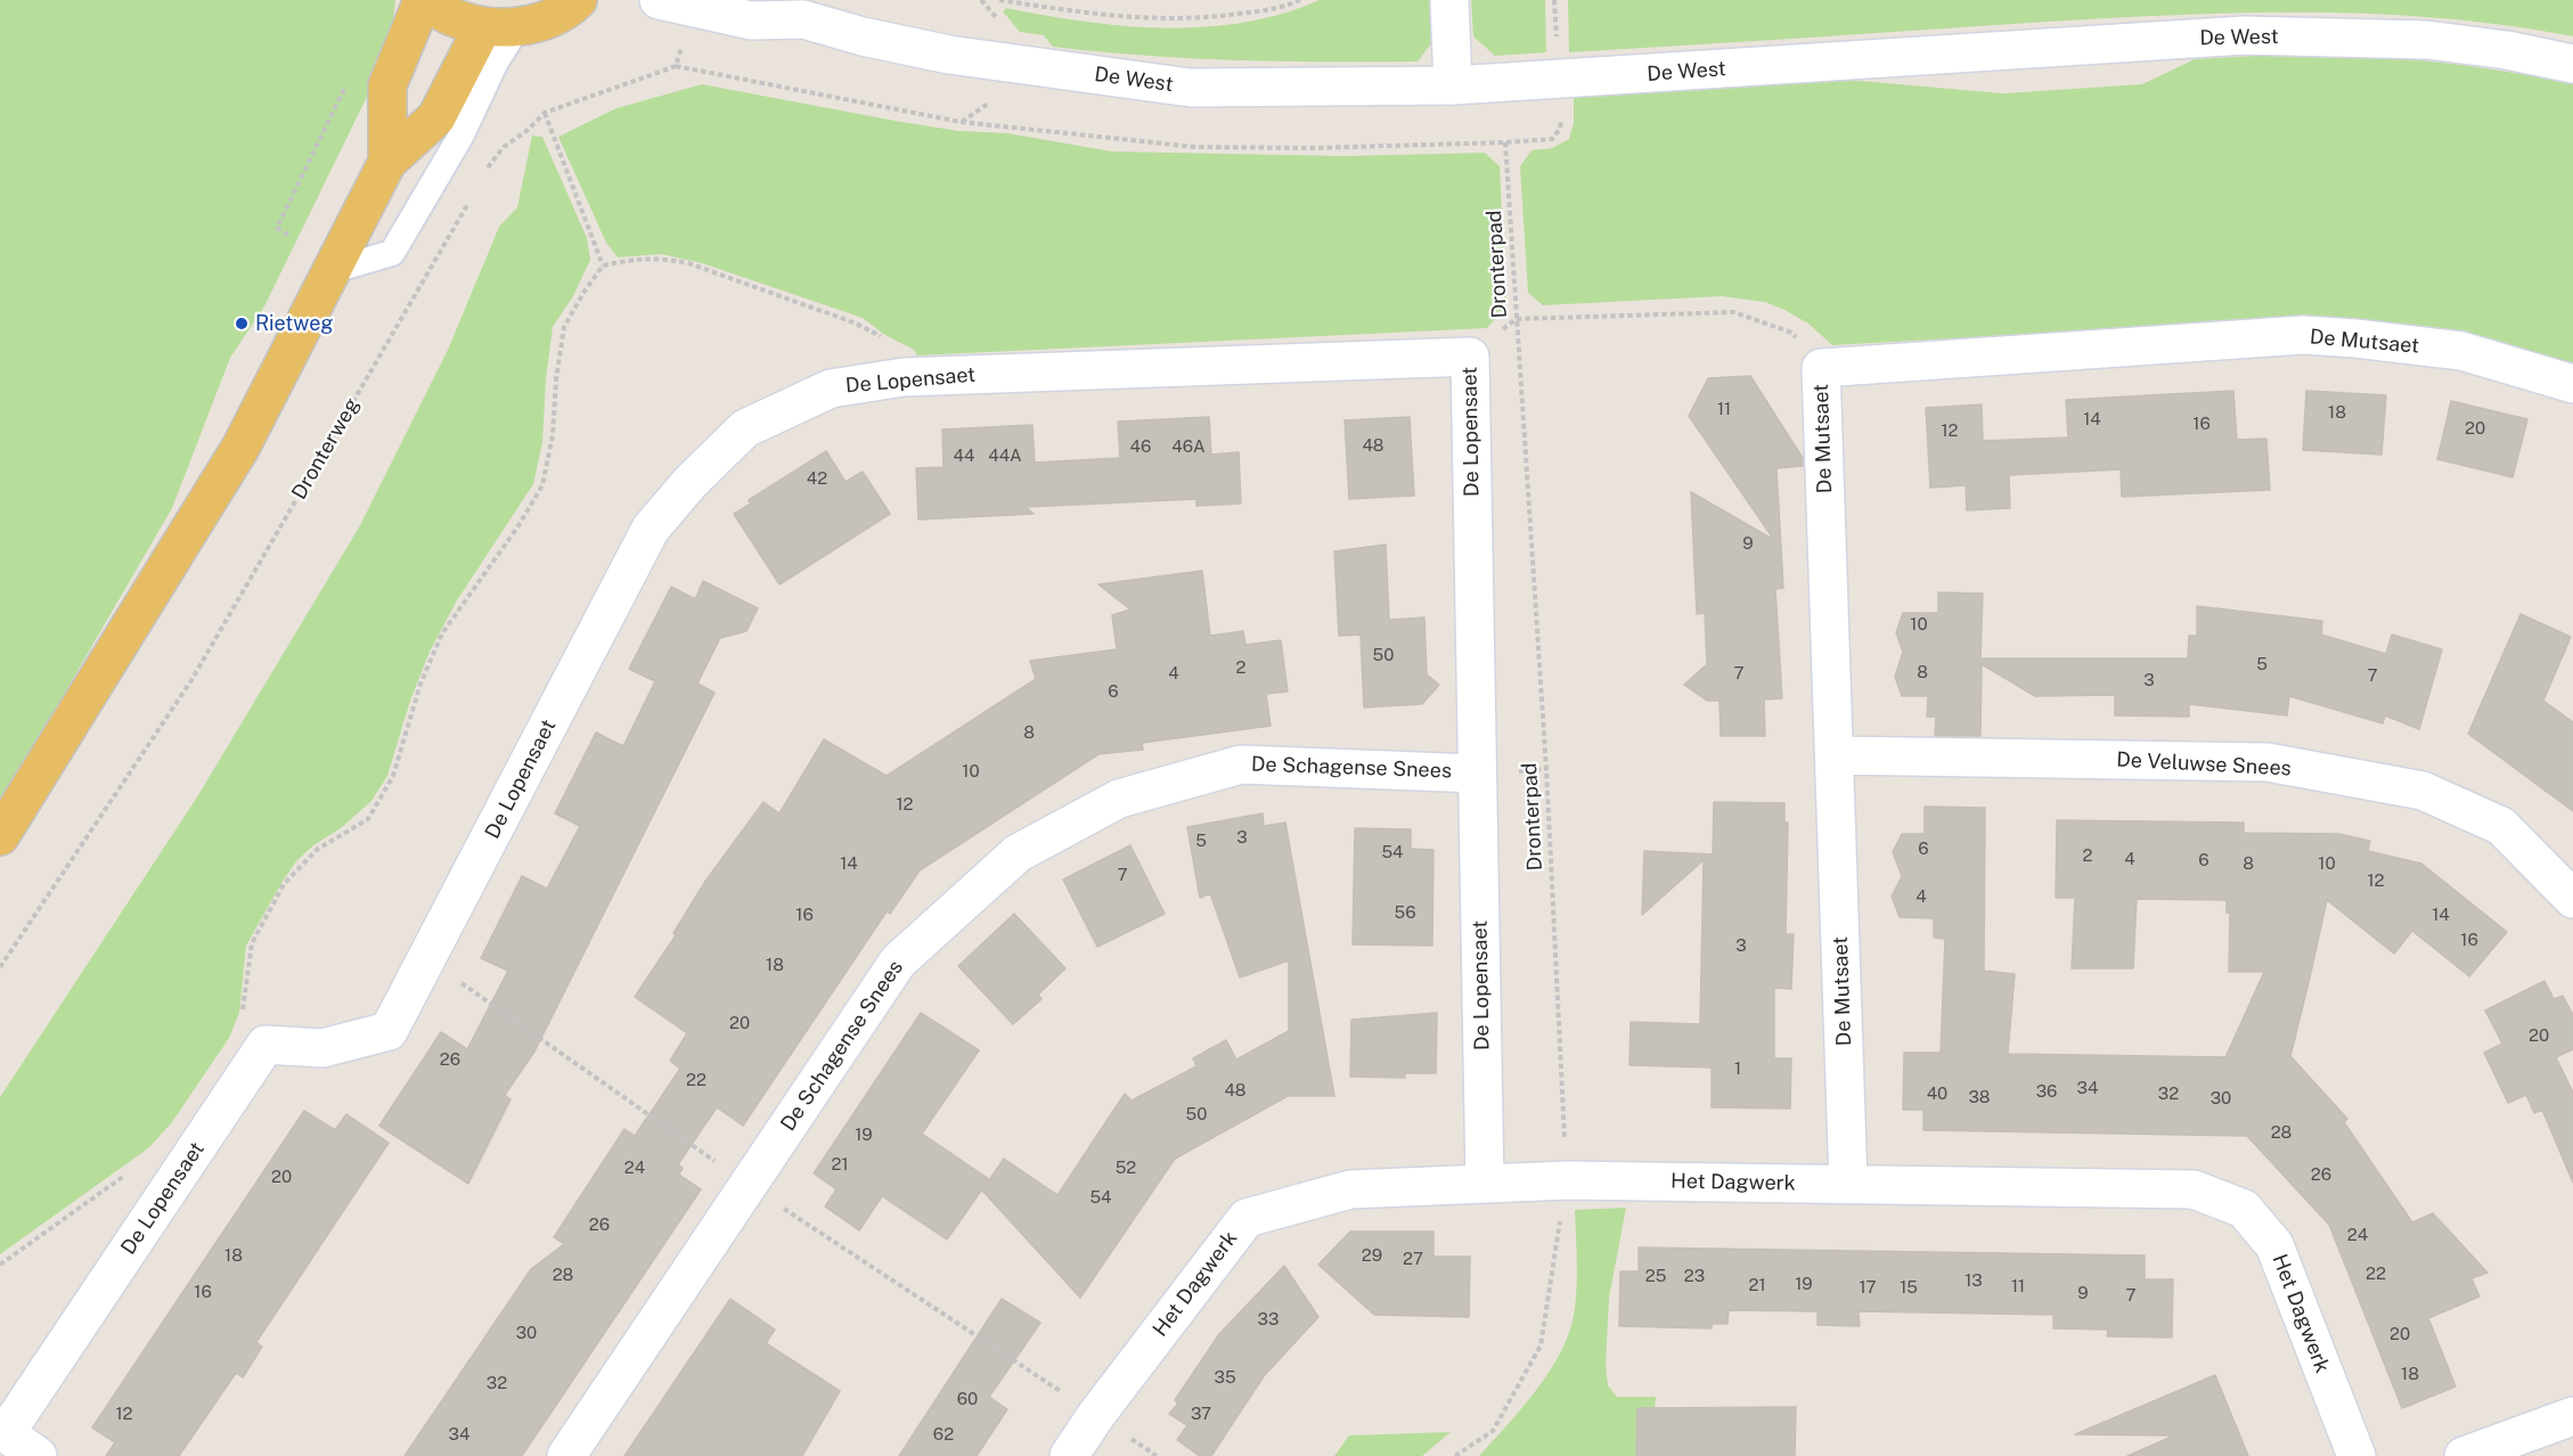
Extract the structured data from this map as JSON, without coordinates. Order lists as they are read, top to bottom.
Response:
{
  "streets": {
    "street": [
      "De West",
      "De Mutsaet",
      "De Lopensaet",
      "De Veluwse Snees",
      "De Schagense Snees",
      "Het Dagwerk"
    ],
    "path": ["Dronterpad", "Dronterweg"]
  },
  "crossings": [
    ["Dronterpad", "Het Dagwerk"],
    ["De Mutsaet", "De Veluwse Snees"],
    ["De Mutsaet", "Het Dagwerk"],
    ["De Lopensaet", "De Schagense Snees"],
    ["De Lopensaet", "Het Dagwerk"]
  ],
  "places": ["Rietweg"],
  "house_numbers": [
    "11",
    "18",
    "14",
    "16",
    "20",
    "12",
    "48",
    "46",
    "46A",
    "44",
    "44A",
    "42",
    "9",
    "10",
    "50",
    "5",
    "2",
    "8",
    "4",
    "7",
    "7",
    "3",
    "6",
    "8",
    "10",
    "12",
    "3",
    "5",
    "6",
    "54",
    "2",
    "4",
    "6",
    "14",
    "8",
    "10",
    "7",
    "12",
    "4",
    "56",
    "16",
    "14",
    "16",
    "3",
    "18",
    "20",
    "20",
    "26",
    "1",
    "22",
    "34",
    "48",
    "36",
    "40",
    "32",
    "38",
    "30",
    "50",
    "28",
    "19",
    "21",
    "24",
    "52",
    "26",
    "20",
    "54",
    "26",
    "24",
    "18",
    "29",
    "27",
    "22",
    "28",
    "25",
    "23",
    "13",
    "19",
    "21",
    "11",
    "17",
    "15",
    "16",
    "9",
    "7",
    "33",
    "30",
    "20",
    "18",
    "35",
    "32",
    "60",
    "12",
    "37",
    "34",
    "62"
  ]
}
